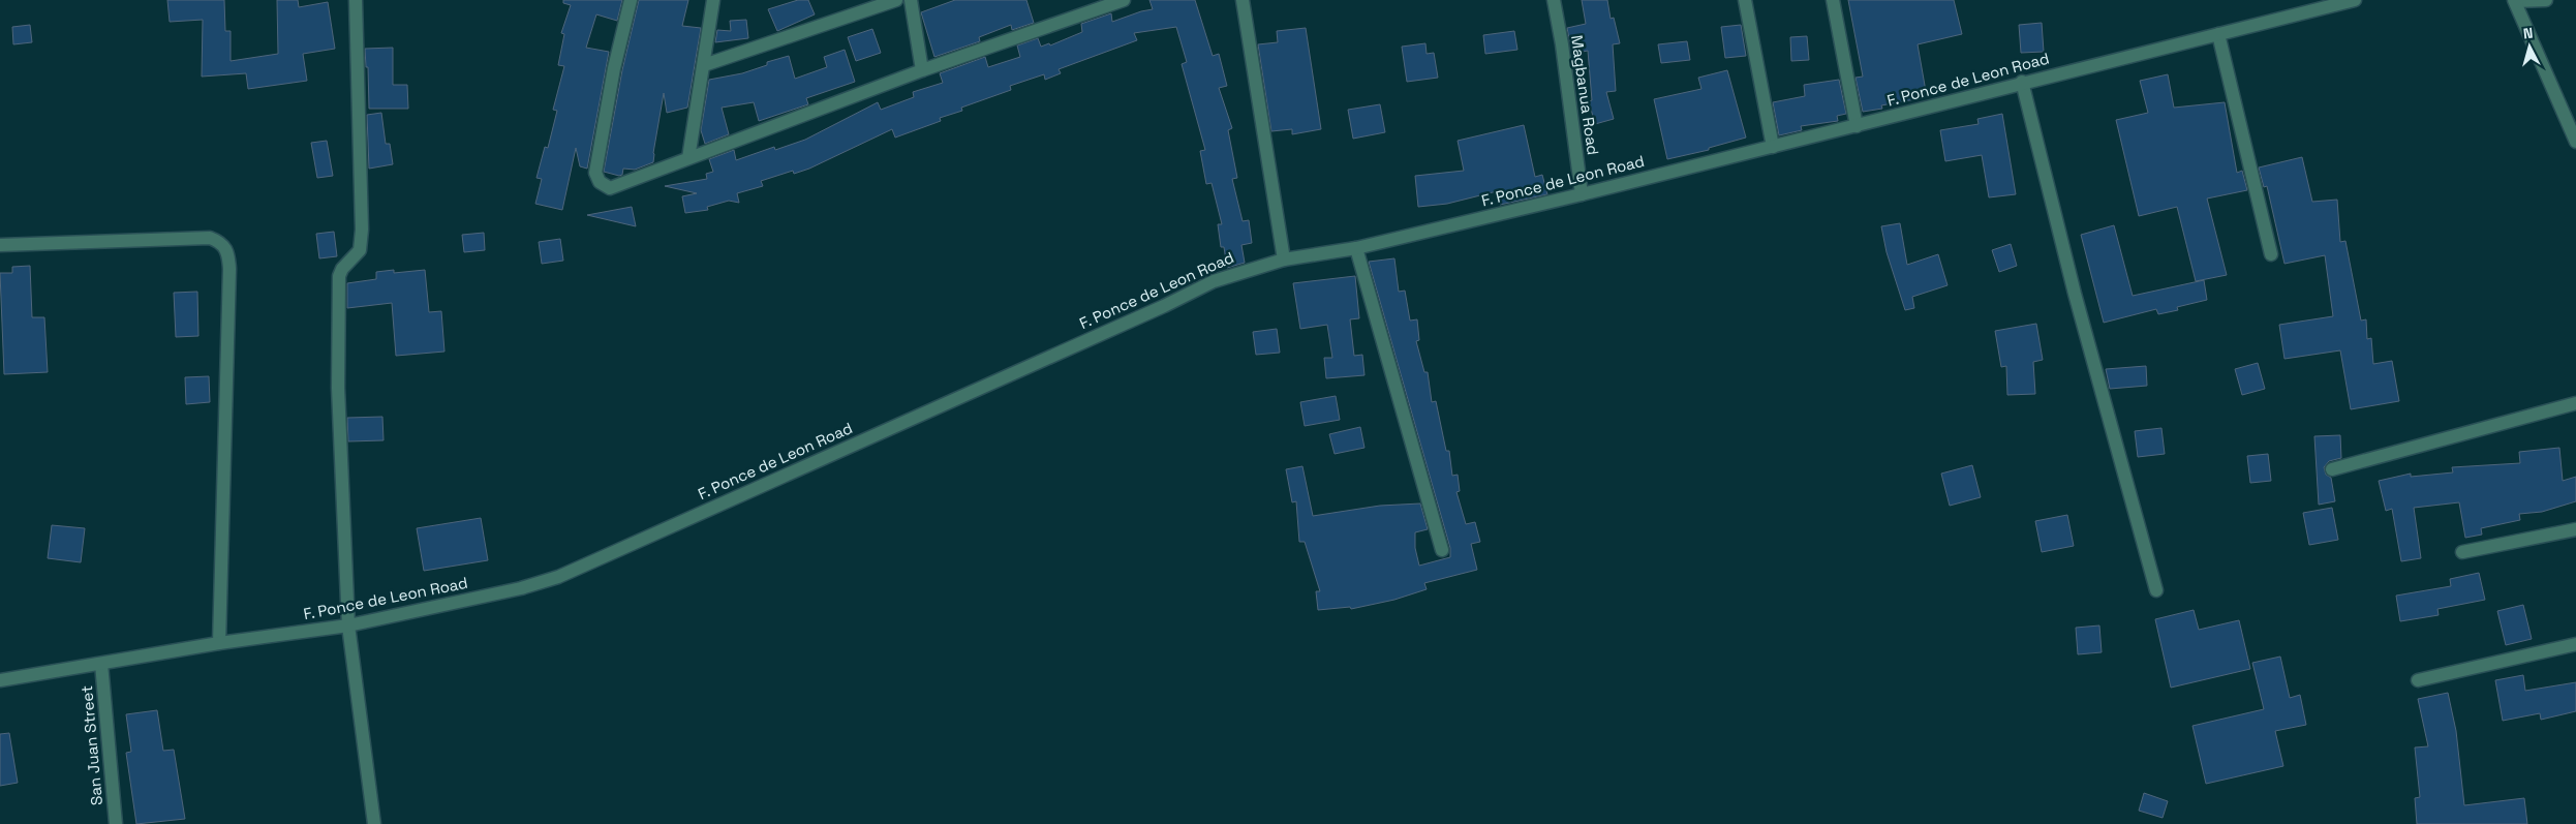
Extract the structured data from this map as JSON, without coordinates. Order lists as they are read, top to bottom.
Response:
{
  "streets": {
    "street": ["F. Ponce de Leon Road", "Magbanua Road", "San Juan Street"]
  },
  "crossings": [
    ["F. Ponce de Leon Road", "Magbanua Road"],
    ["F. Ponce de Leon Road", "San Juan Street"]
  ],
  "north": "top"
}
